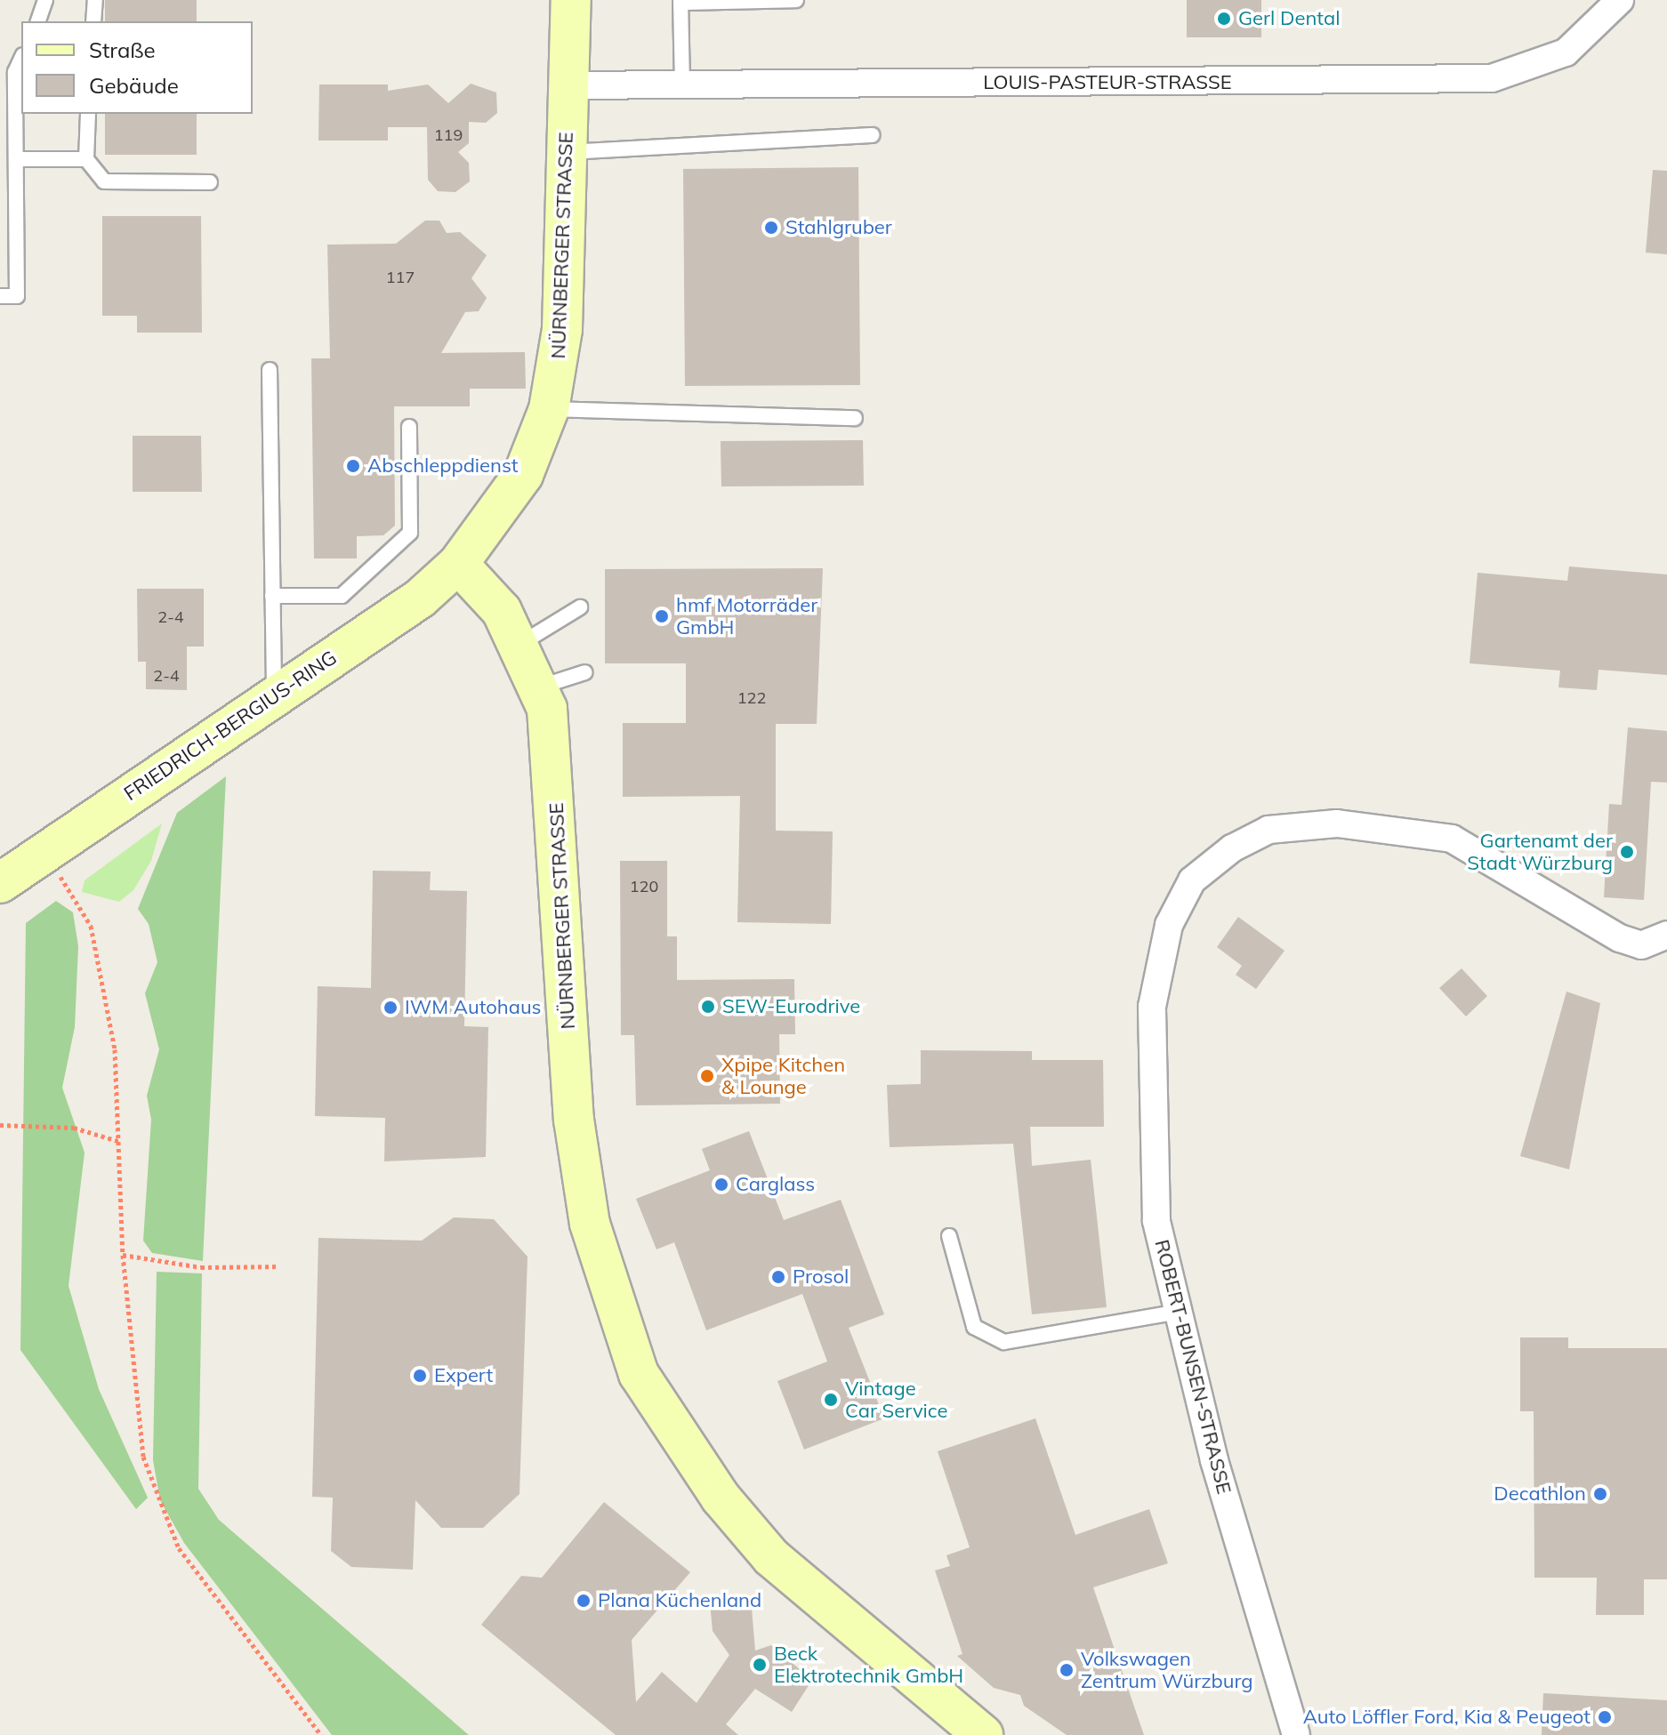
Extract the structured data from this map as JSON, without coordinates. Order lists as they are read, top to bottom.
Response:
{
  "streets": {
    "street": [
      "LOUIS-PASTEUR-STRASSE",
      "NÜRNBERGER STRASSE",
      "FRIEDRICH-BERGIUS-RING",
      "ROBERT-BUNSEN-STRASSE"
    ]
  },
  "crossings": [
    ["LOUIS-PASTEUR-STRASSE", "NÜRNBERGER STRASSE"],
    ["NÜRNBERGER STRASSE", "FRIEDRICH-BERGIUS-RING"]
  ],
  "places": [
    "Gerl Dental",
    "Stahlgruber",
    "Abschleppdienst",
    "hmf Motorräder GmbH",
    "Gartenamt der Stadt Würzburg",
    "SEW-Eurodrive",
    "IWM Autohaus",
    "Xpipe Kitchen & Lounge",
    "Carglass",
    "Prosol",
    "Expert",
    "Vintage Car Service",
    "Decathlon",
    "Plana Küchenland",
    "Beck Elektrotechnik GmbH",
    "Volkswagen Zentrum Würzburg",
    "Auto Löffler Ford, Kia & Peugeot"
  ],
  "house_numbers": [
    "119",
    "117",
    "2-4",
    "2-4",
    "122",
    "120"
  ],
  "legend": ["Straße", "Gebäude"]
}
